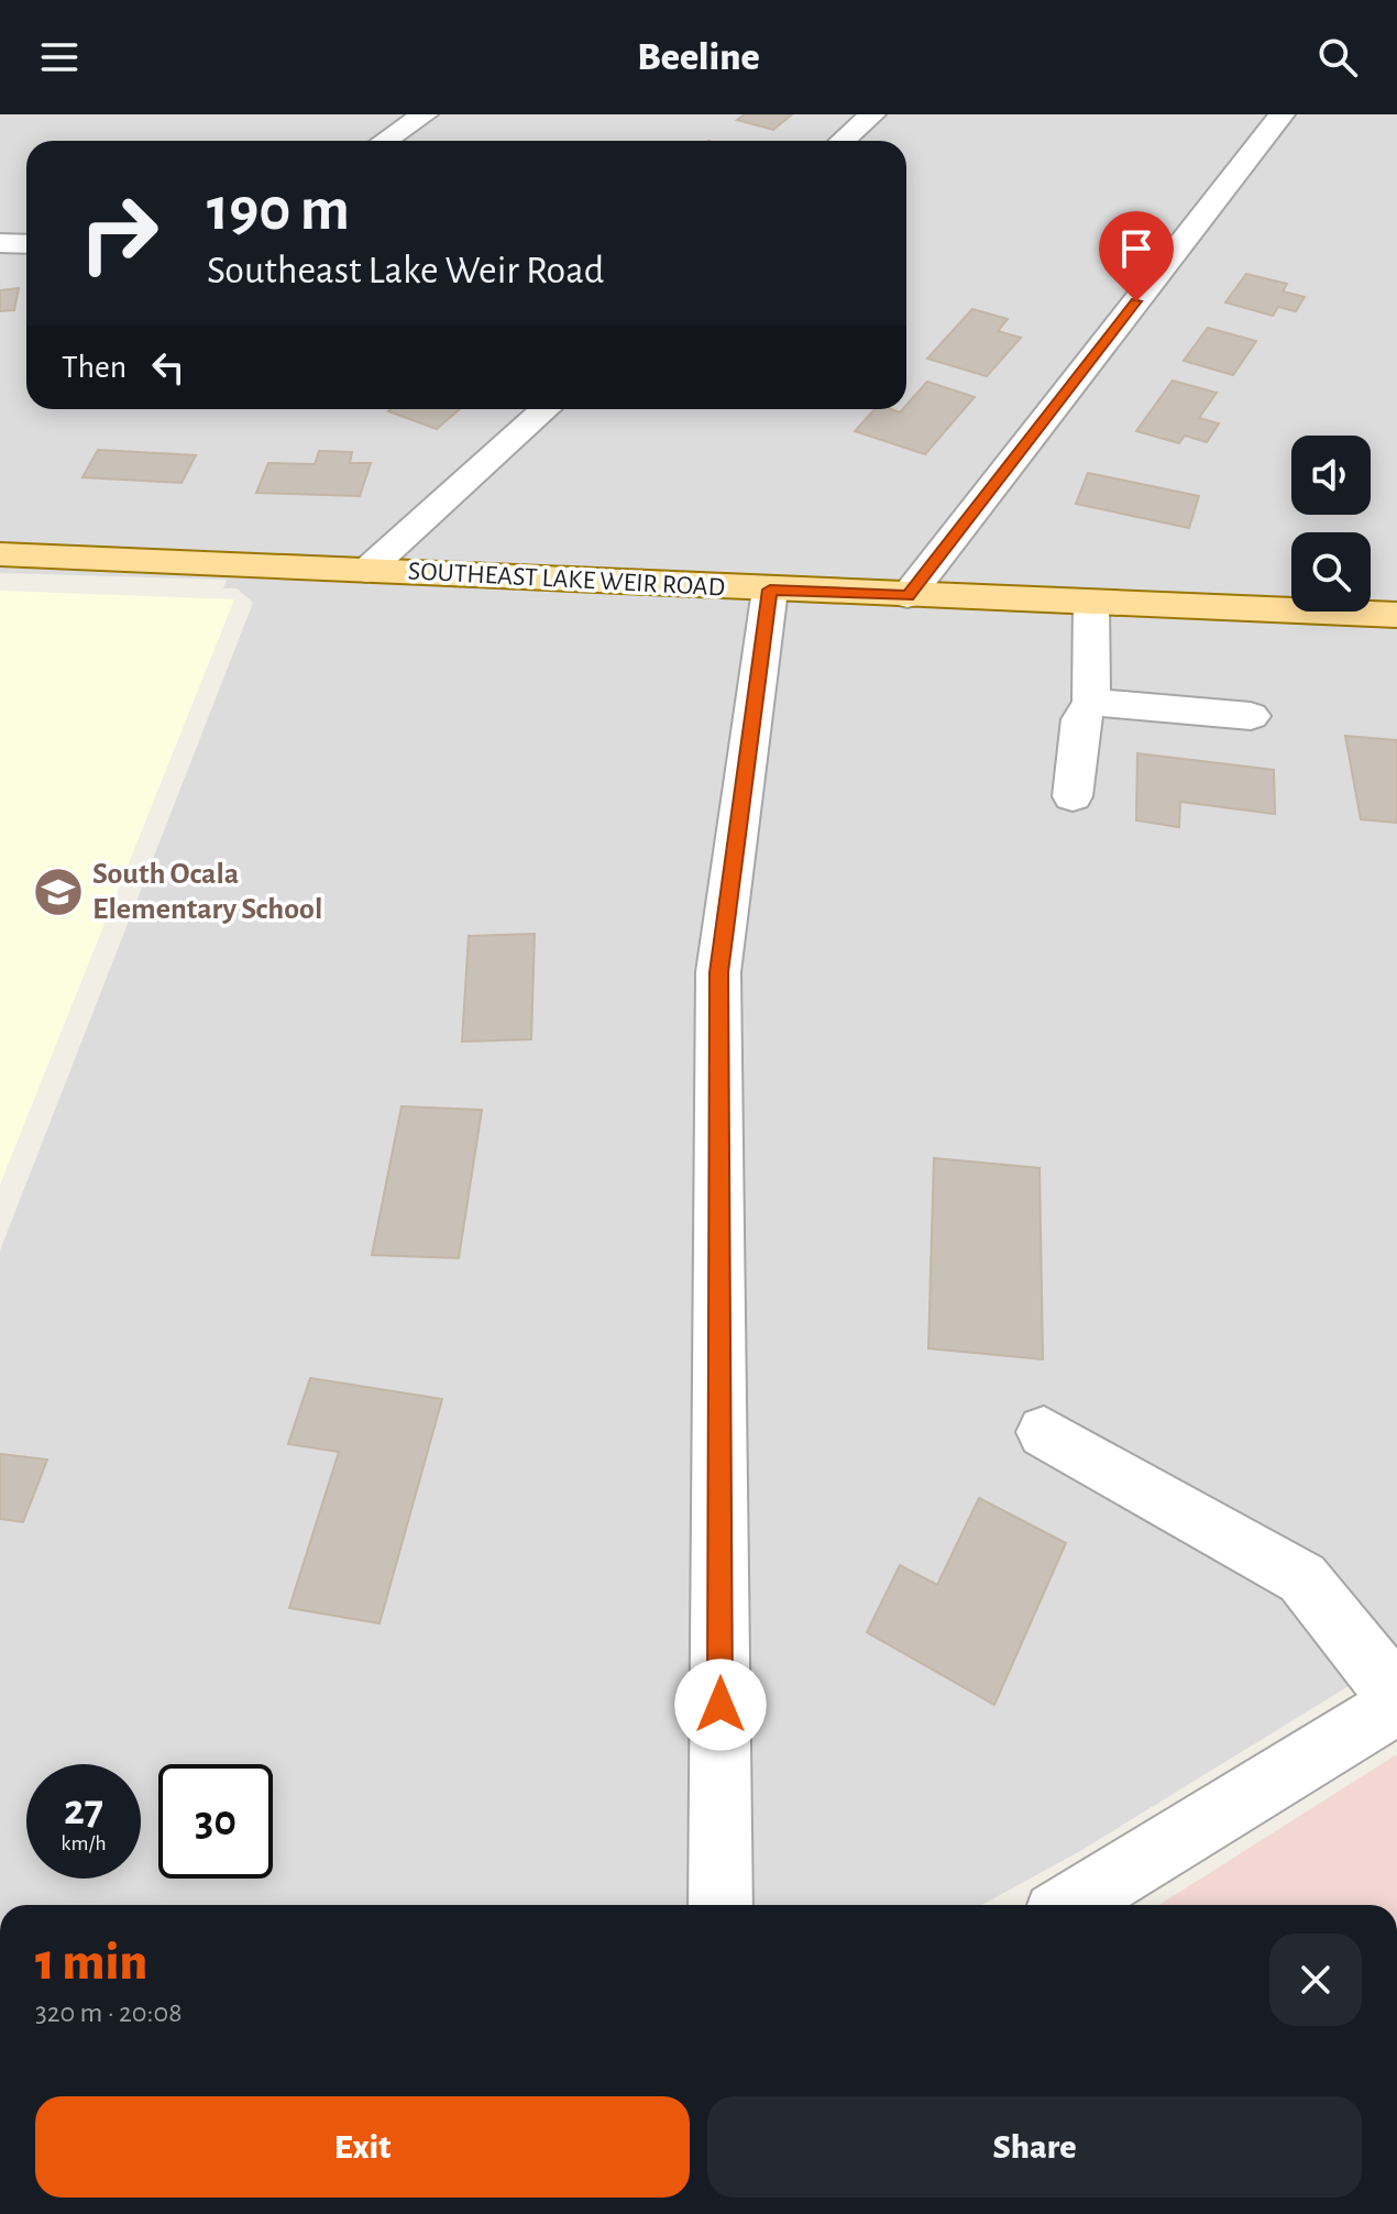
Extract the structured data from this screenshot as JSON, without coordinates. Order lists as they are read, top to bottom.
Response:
{
  "streets": {
    "main road": ["SOUTHEAST LAKE WEIR ROAD"]
  },
  "places": {
    "school or university": ["South Ocala Elementary School"]
  },
  "page": {
    "header": "Beeline",
    "turn": ["190 m", "Southeast Lake Weir Road"],
    "then": "Then",
    "speed": "27 km/h",
    "limit": "30",
    "heading": ["1 min", "320 m · 20:08"],
    "buttons": ["Exit", "Share"]
  }
}
